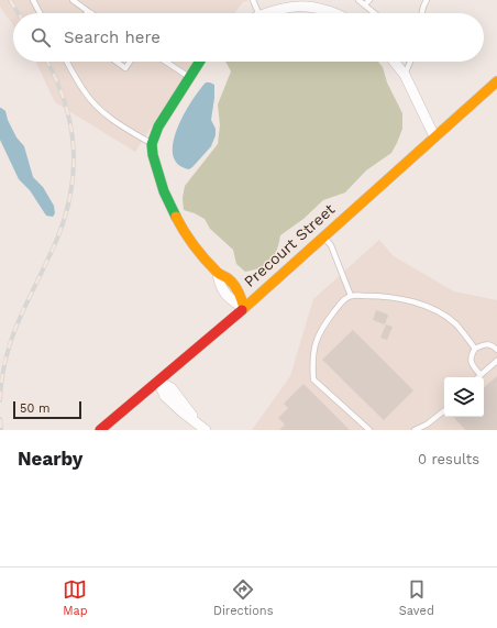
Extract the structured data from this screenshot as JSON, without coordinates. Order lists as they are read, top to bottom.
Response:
{
  "streets": {
    "main road": ["Precourt Street"]
  },
  "scale_bar": "50 m",
  "page": {
    "search": "Search here",
    "scale": "50 m",
    "heading": ["Nearby", "0 results"],
    "nav": ["Map", "Directions", "Saved"]
  }
}
